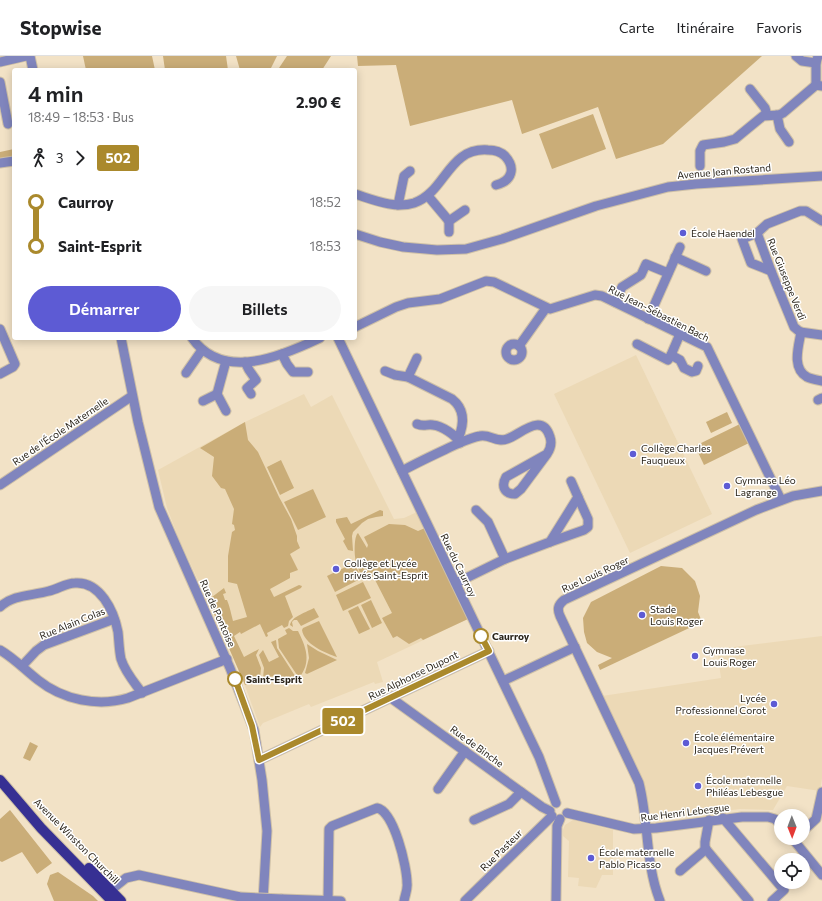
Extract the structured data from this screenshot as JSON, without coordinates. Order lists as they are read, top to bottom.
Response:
{
  "streets": {
    "main road": ["Avenue Winston Churchill"],
    "street": [
      "Avenue Jean Rostand",
      "Rue Giuseppe Verdi",
      "Rue Jean-Sébastien Bach",
      "Rue de l'École Maternelle",
      "Rue du Caurroy",
      "Rue Louis Roger",
      "Rue de Pontoise",
      "Rue Alain Colas",
      "Rue Alphonse Dupont",
      "Rue de Binche",
      "Rue Henri Lebesgue",
      "Rue Pasteur"
    ]
  },
  "crossings": [
    ["Rue Jean-Sébastien Bach", "Rue Louis Roger"],
    ["Rue de l'École Maternelle", "Rue de Pontoise"],
    ["Rue du Caurroy", "Rue Alphonse Dupont"],
    ["Rue du Caurroy", "Rue de Binche"],
    ["Rue du Caurroy", "Rue Pasteur"],
    ["Rue Louis Roger", "Rue Henri Lebesgue"],
    ["Rue de Pontoise", "Rue Alphonse Dupont"],
    ["Rue Alphonse Dupont", "Rue de Binche"],
    ["Rue de Binche", "Rue Henri Lebesgue"],
    ["Rue de Binche", "Rue Pasteur"],
    ["Rue Henri Lebesgue", "Rue Pasteur"]
  ],
  "places": [
    "École Haendel",
    "Collège Charles Fauqueux",
    "Gymnase Léo Lagrange",
    "Collège et Lycée privés Saint-Esprit",
    "Stade Louis Roger",
    "Caurroy",
    "Gymnase Louis Roger",
    "Saint-Esprit",
    "Lycée Professionnel Corot",
    "École élémentaire Jacques Prévert",
    "École maternelle Philéas Lebesgue",
    "École maternelle Pablo Picasso"
  ],
  "lines": ["bus line 502"],
  "north": "bottom",
  "page": {
    "header": "Stopwise",
    "nav": ["Carte", "Itinéraire", "Favoris"],
    "on_map": "502",
    "heading": ["4 min", "18:49 – 18:53 · Bus", "2.90 €"],
    "legs": ["3", "502"],
    "list": [
      {
        "name": "Caurroy",
        "value": "18:52"
      },
      {
        "name": "Saint-Esprit",
        "value": "18:53"
      }
    ],
    "buttons": ["Démarrer", "Billets"]
  }
}
